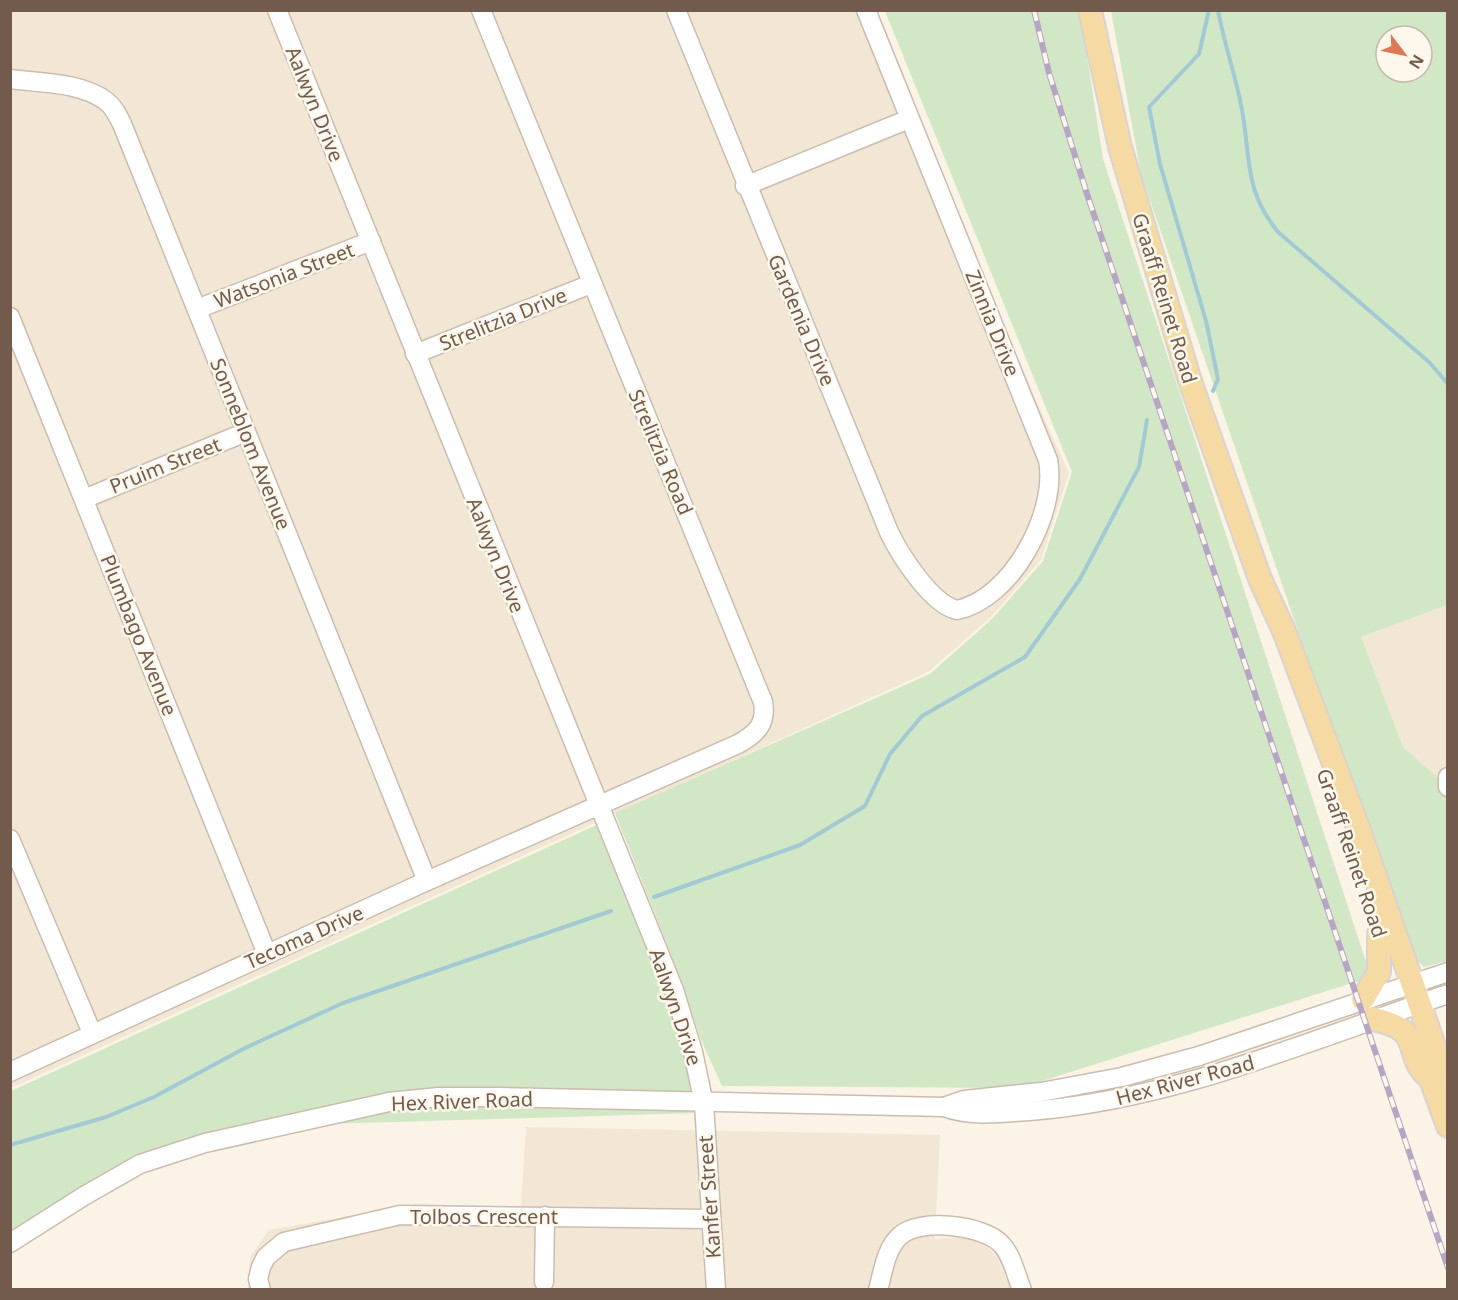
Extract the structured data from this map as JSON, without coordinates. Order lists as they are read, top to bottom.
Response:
{
  "streets": {
    "main road": ["Graaff Reinet Road"],
    "street": [
      "Aalwyn Drive",
      "Watsonia Street",
      "Strelitzia Drive",
      "Gardenia Drive",
      "Zinnia Drive",
      "Sonneblom Avenue",
      "Strelitzia Road",
      "Pruim Street",
      "Plumbago Avenue",
      "Tecoma Drive",
      "Hex River Road",
      "Kanfer Street",
      "Tolbos Crescent"
    ]
  },
  "crossings": [
    ["Aalwyn Drive", "Watsonia Street"],
    ["Aalwyn Drive", "Strelitzia Drive"],
    ["Aalwyn Drive", "Strelitzia Road"],
    ["Aalwyn Drive", "Tecoma Drive"],
    ["Aalwyn Drive", "Hex River Road"],
    ["Aalwyn Drive", "Kanfer Street"],
    ["Watsonia Street", "Sonneblom Avenue"],
    ["Graaff Reinet Road", "Hex River Road"],
    ["Strelitzia Drive", "Strelitzia Road"],
    ["Gardenia Drive", "Zinnia Drive"],
    ["Sonneblom Avenue", "Pruim Street"],
    ["Sonneblom Avenue", "Tecoma Drive"],
    ["Strelitzia Road", "Tecoma Drive"],
    ["Pruim Street", "Plumbago Avenue"],
    ["Plumbago Avenue", "Tecoma Drive"],
    ["Hex River Road", "Kanfer Street"],
    ["Kanfer Street", "Tolbos Crescent"]
  ],
  "north": "bottom right"
}
